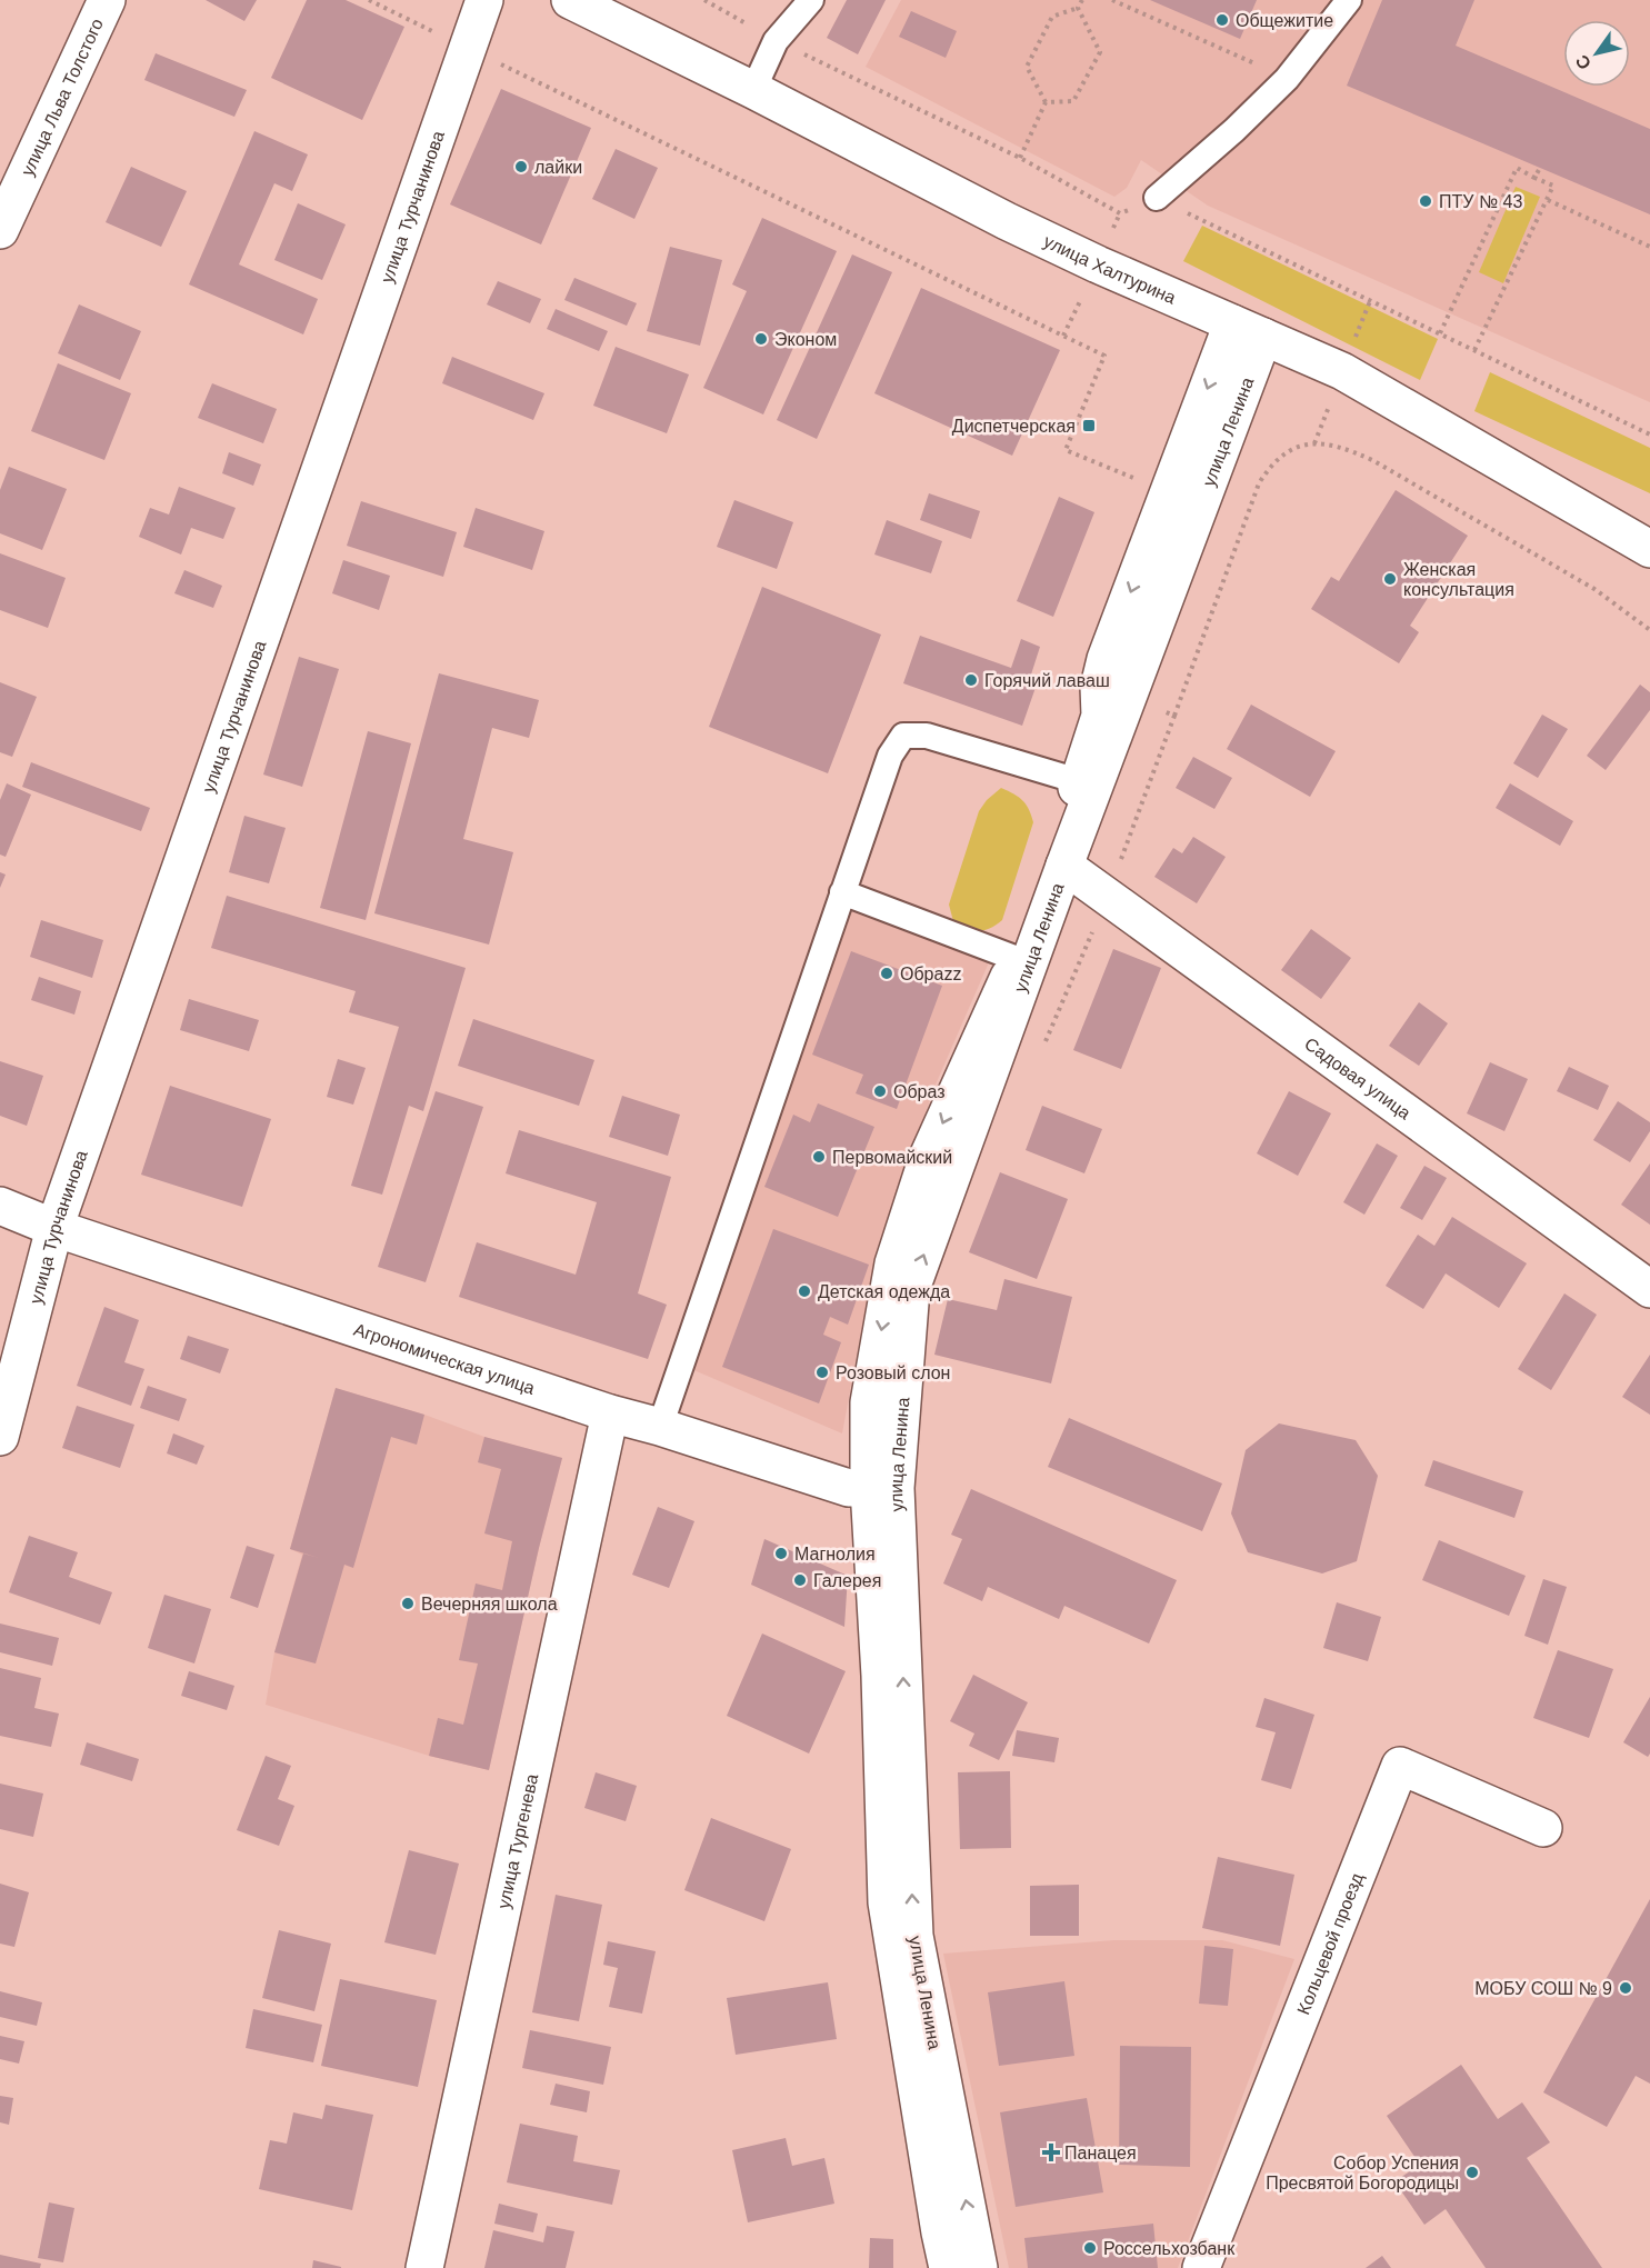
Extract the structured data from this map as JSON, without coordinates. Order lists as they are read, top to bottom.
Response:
{
  "streets": {
    "street": [
      "улица Льва Толстого",
      "улица Турчанинова",
      "улица Халтурина",
      "улица Ленина",
      "Садовая улица",
      "Агрономическая улица",
      "улица Тургенева",
      "Кольцевой проезд"
    ]
  },
  "crossings": [
    ["улица Турчанинова", "Агрономическая улица"],
    ["улица Ленина", "Садовая улица"],
    ["улица Ленина", "Агрономическая улица"],
    ["Агрономическая улица", "улица Тургенева"]
  ],
  "places": {
    "other": [
      "Общежитие",
      "лайки",
      "ПТУ № 43",
      "Эконом",
      "Женская консультация",
      "Горячий лаваш",
      "Обраzz",
      "Образ",
      "Первомайский",
      "Детская одежда",
      "Розовый слон",
      "Магнолия",
      "Галерея",
      "Вечерняя школа",
      "МОБУ СОШ № 9",
      "Собор Успения Пресвятой Богородицы",
      "Россельхозбанк"
    ],
    "transit": ["Диспетчерская"],
    "health": ["Панацея"]
  },
  "north": "bottom left"
}
